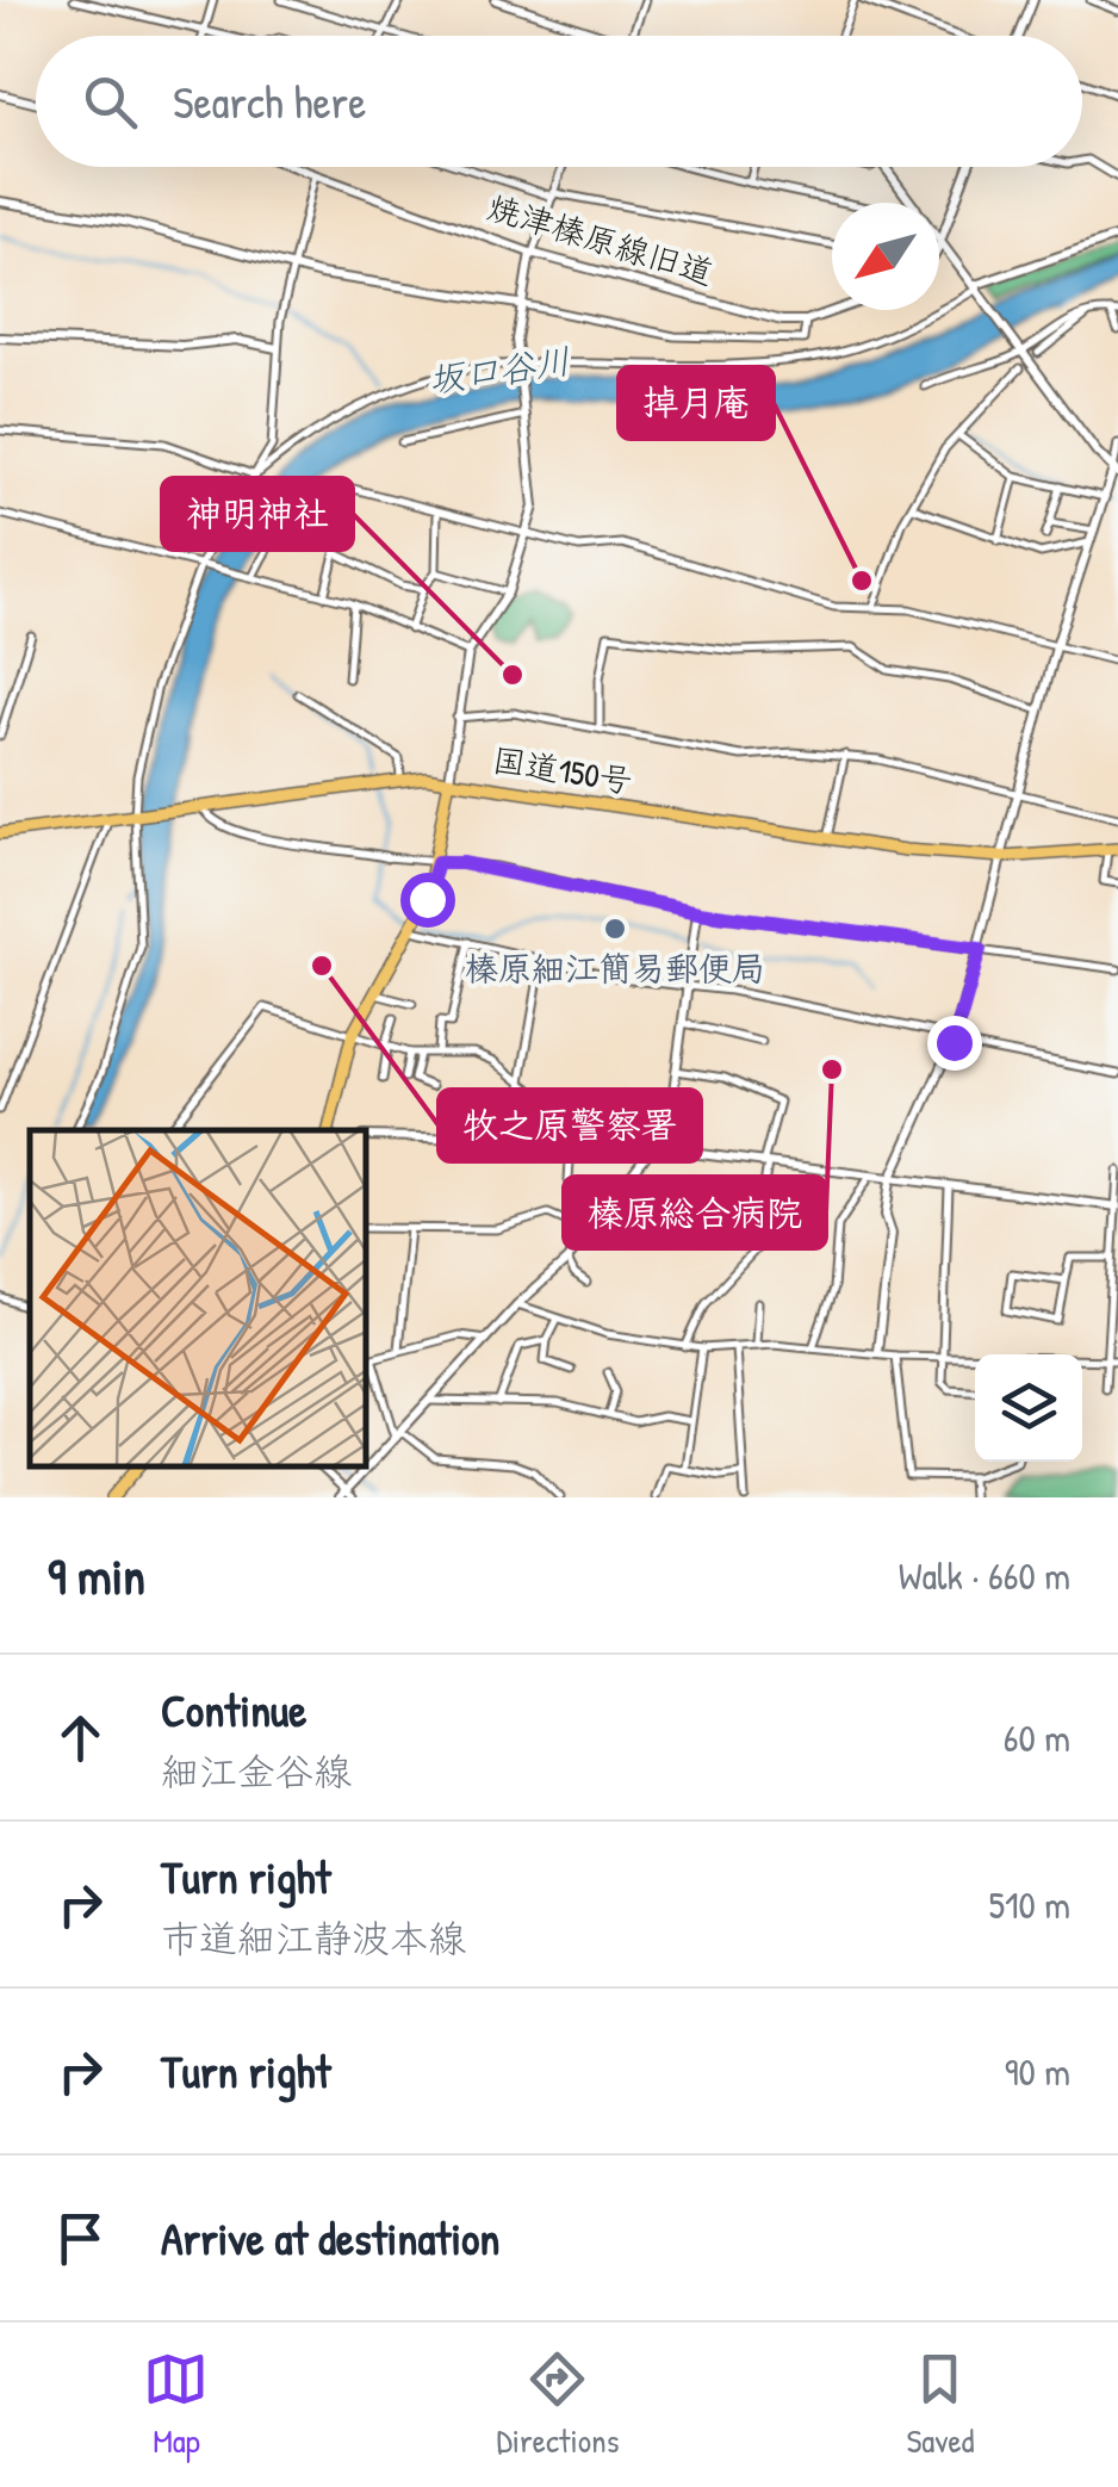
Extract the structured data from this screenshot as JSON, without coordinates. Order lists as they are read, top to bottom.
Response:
{
  "streets": {
    "main road": ["国道150号"],
    "street": ["焼津榛原線旧道"]
  },
  "water": ["坂口谷川"],
  "places": [
    "掉月庵",
    "神明神社",
    "榛原細江簡易郵便局",
    "牧之原警察署",
    "榛原総合病院"
  ],
  "north": "bottom left",
  "page": {
    "search": "Search here",
    "heading": ["9 min", "Walk · 660 m"],
    "list": [
      ["Continue", "細江金谷線", "60 m"],
      ["Turn right", "市道細江静波本線", "510 m"],
      ["Turn right", "90 m"],
      "Arrive at destination"
    ],
    "nav": ["Map", "Directions", "Saved"]
  }
}
